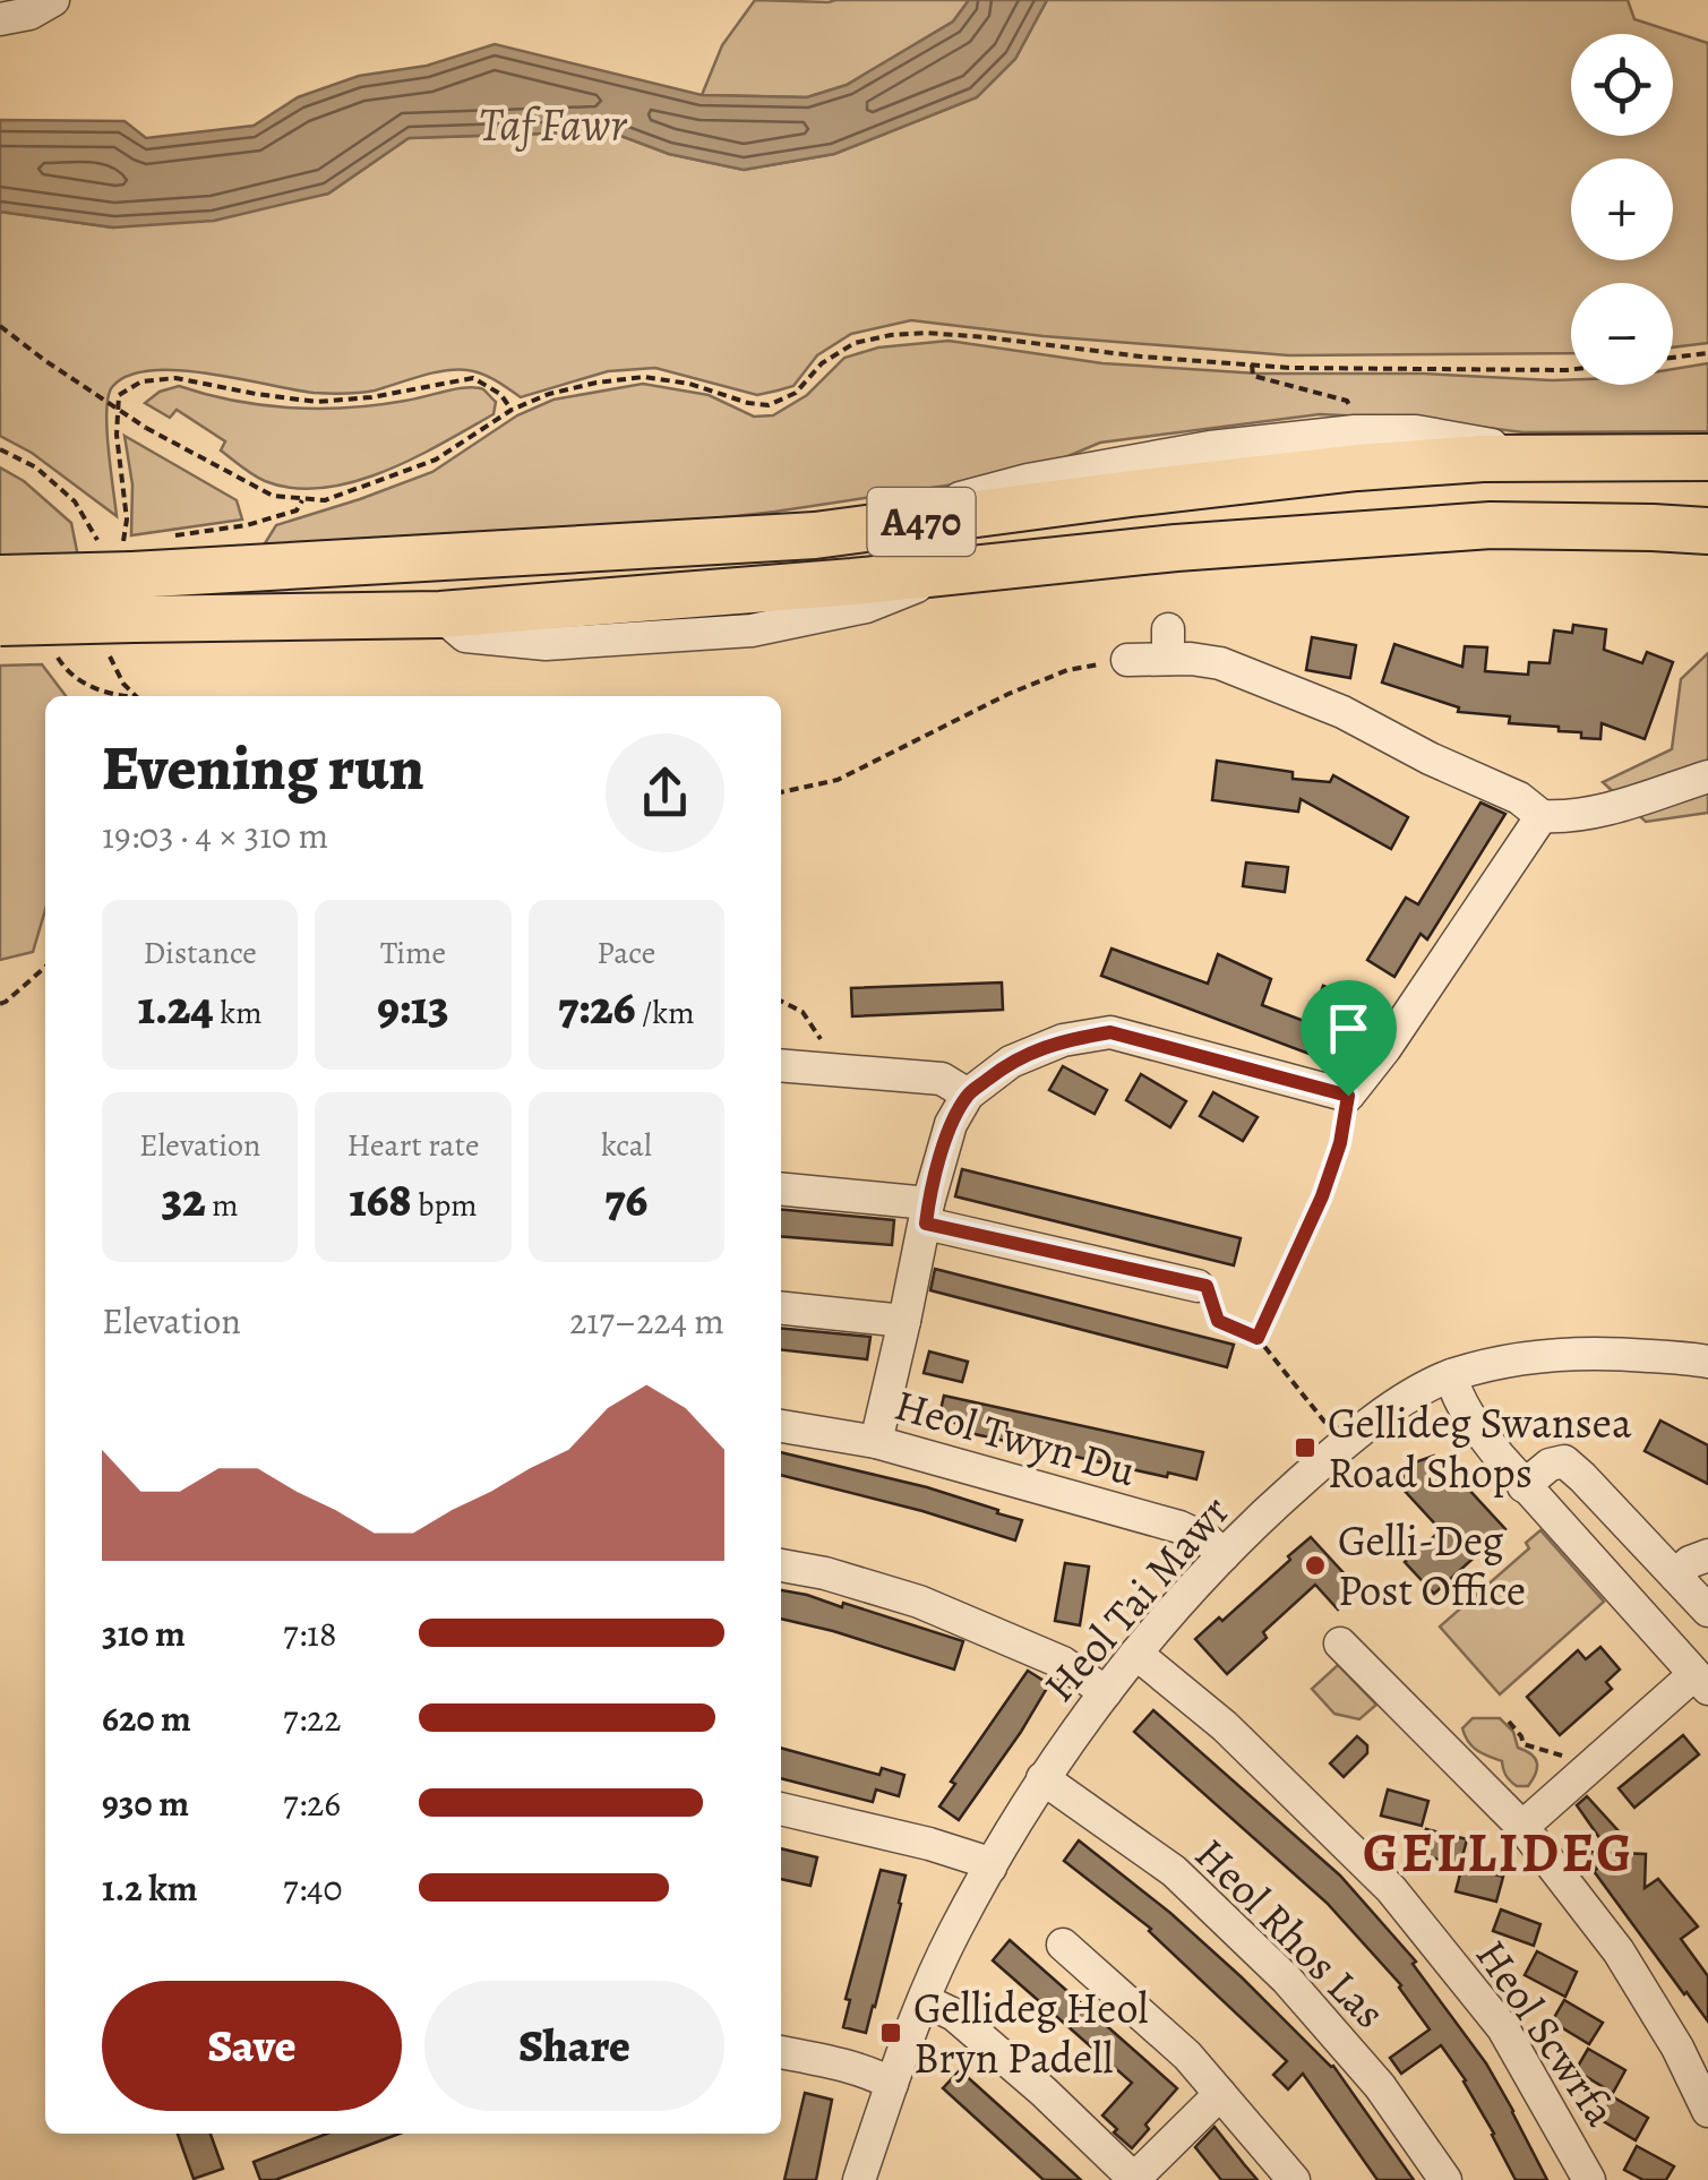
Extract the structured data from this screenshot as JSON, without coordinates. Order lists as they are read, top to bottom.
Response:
{
  "streets": {
    "highway": ["A470"],
    "street": [
      "Heol Twyn Du",
      "Heol Tai Mawr",
      "Heol Rhos Las",
      "Heol Scwrfa"
    ]
  },
  "crossings": [
    ["Heol Twyn Du", "Heol Tai Mawr"],
    ["Heol Tai Mawr", "Heol Rhos Las"],
    ["Heol Tai Mawr", "Heol Scwrfa"]
  ],
  "districts": ["GELLIDEG"],
  "water": ["Taf Fawr"],
  "places": {
    "transit": ["Gellideg Swansea Road Shops", "Gellideg Heol Bryn Padell"],
    "other": ["Gelli-Deg Post Office"]
  },
  "page": {
    "map_buttons": ["+", "−"],
    "heading": ["Evening run", "19:03 · 4 × 310 m"],
    "stats": [
      ["Distance", "1.24 km"],
      ["Time", "9:13"],
      ["Pace", "7:26 /km"],
      ["Elevation", "32 m"],
      ["Heart rate", "168 bpm"],
      ["kcal", "76"]
    ],
    "chart": ["Elevation", "217–224 m"],
    "list": [
      {
        "name": "310 m",
        "note": "7:18"
      },
      {
        "name": "620 m",
        "note": "7:22"
      },
      {
        "name": "930 m",
        "note": "7:26"
      },
      {
        "name": "1.2 km",
        "note": "7:40"
      }
    ],
    "buttons": ["Save", "Share"]
  }
}
